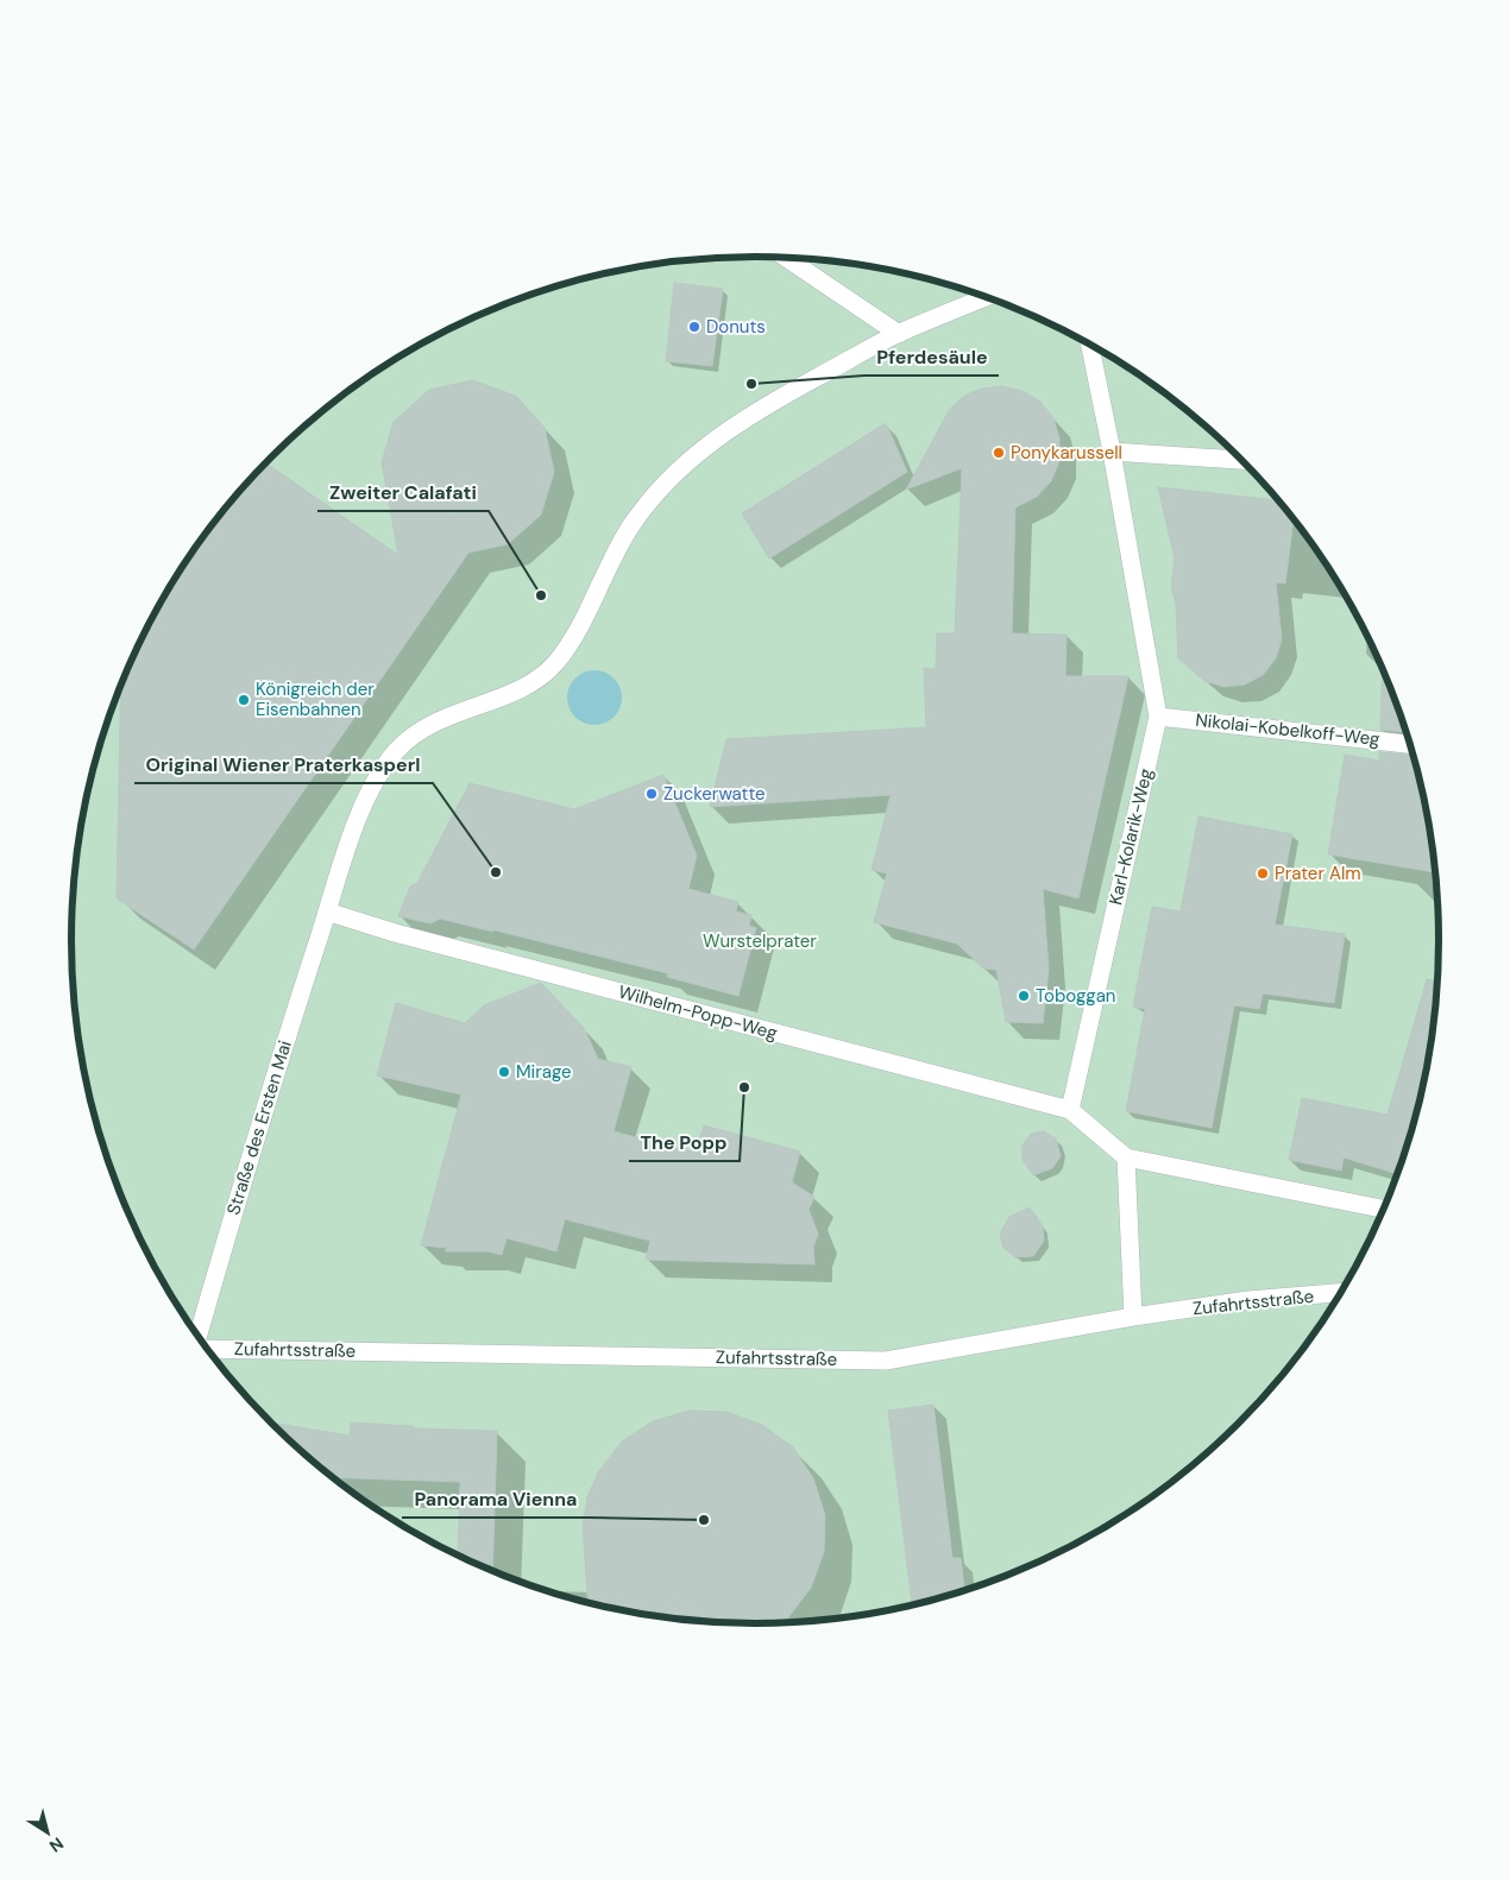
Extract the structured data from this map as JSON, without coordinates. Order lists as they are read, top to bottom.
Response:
{
  "streets": {
    "street": [
      "Nikolai-Kobelkoff-Weg",
      "Karl-Kolarik-Weg",
      "Wilhelm-Popp-Weg",
      "Straße des Ersten Mai",
      "Zufahrtsstraße"
    ]
  },
  "crossings": [
    ["Nikolai-Kobelkoff-Weg", "Karl-Kolarik-Weg"],
    ["Karl-Kolarik-Weg", "Wilhelm-Popp-Weg"],
    ["Wilhelm-Popp-Weg", "Straße des Ersten Mai"]
  ],
  "parks": ["Wurstelprater"],
  "places": [
    "Donuts",
    "Pferdesäule",
    "Ponykarussell",
    "Zweiter Calafati",
    "Königreich der Eisenbahnen",
    "Zuckerwatte",
    "Original Wiener Praterkasperl",
    "Prater Alm",
    "Toboggan",
    "Mirage",
    "The Popp",
    "Panorama Vienna"
  ],
  "north": "bottom right"
}
